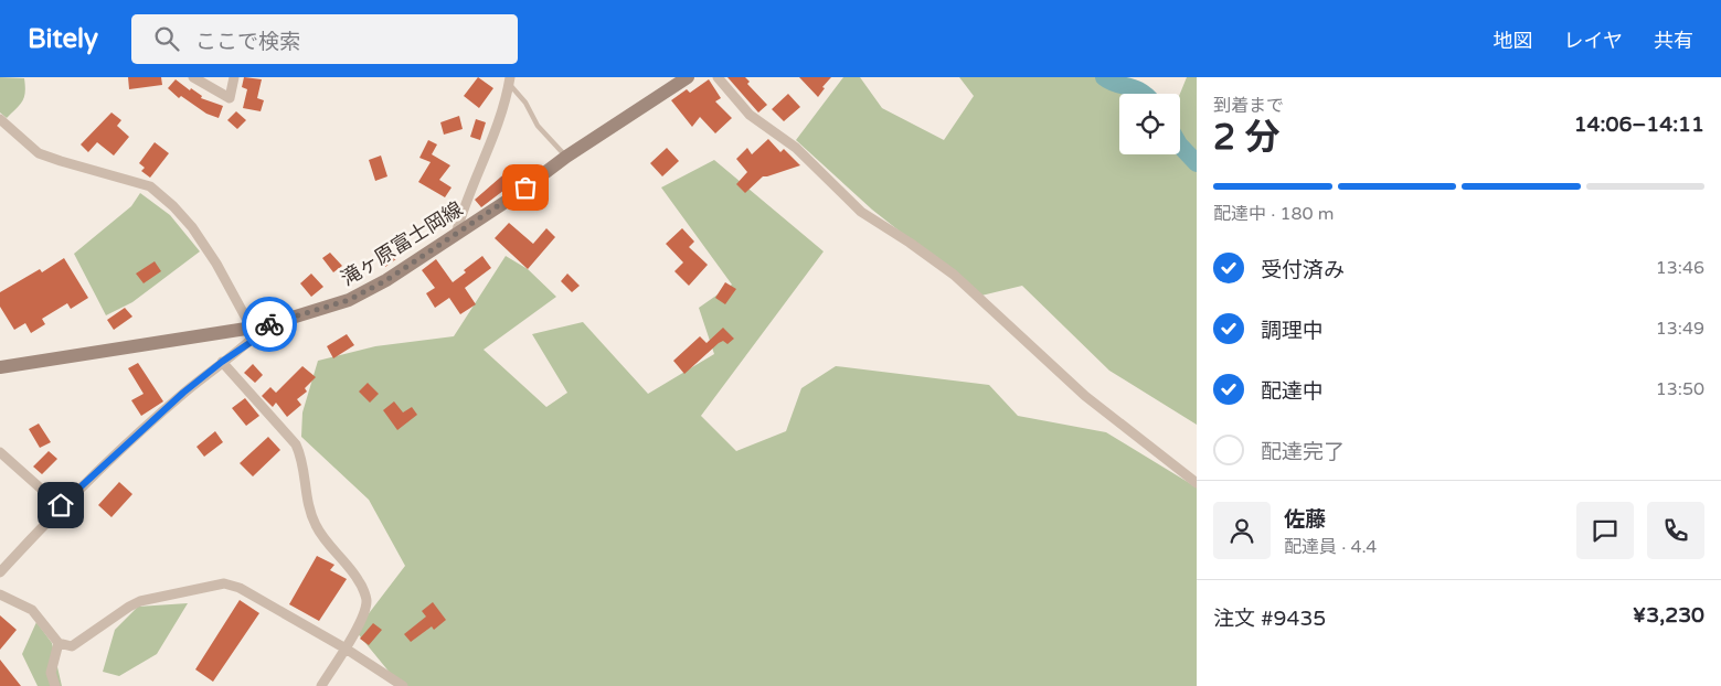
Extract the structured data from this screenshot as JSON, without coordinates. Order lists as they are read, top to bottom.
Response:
{
  "streets": {
    "main road": ["滝ヶ原富士岡線"]
  },
  "page": {
    "header": "Bitely",
    "search": "ここで検索",
    "nav": ["地図", "レイヤ", "共有"],
    "heading": ["2 分", "到着まで", "14:06–14:11"],
    "panel": [
      "佐藤",
      "配達員 · 4.4",
      "注文 #9435",
      "¥3,230"
    ],
    "bar": "配達中 · 180 m",
    "list": [
      ["受付済み", "13:46"],
      ["調理中", "13:49"],
      ["配達中", "13:50"],
      "配達完了"
    ]
  }
}
